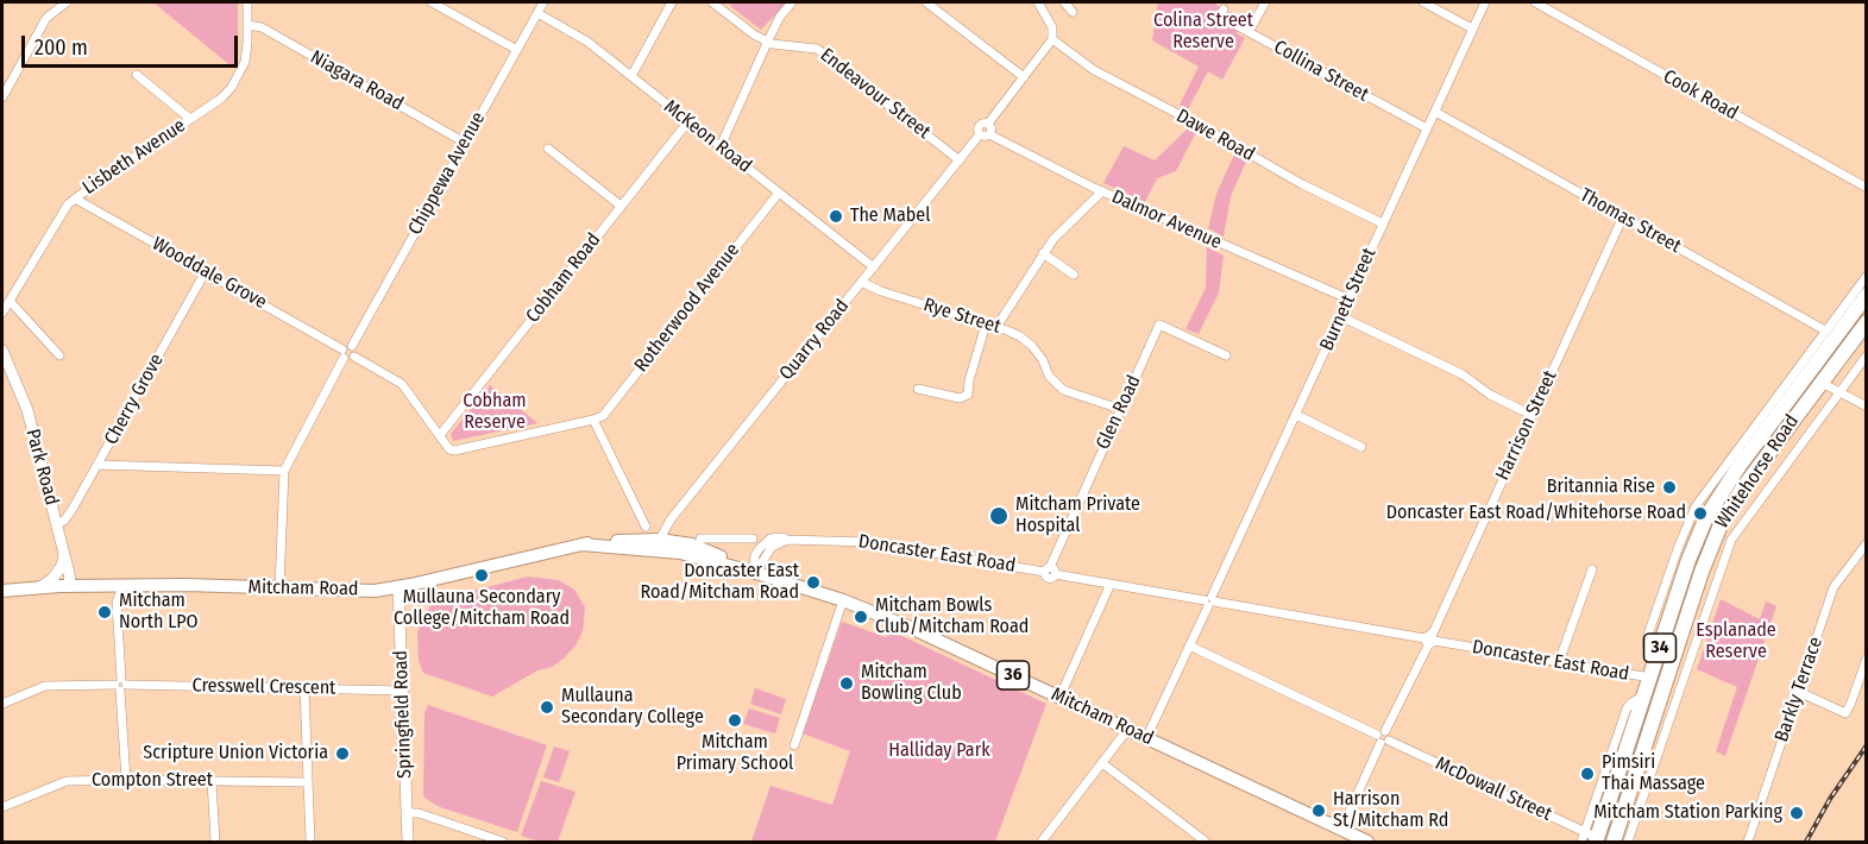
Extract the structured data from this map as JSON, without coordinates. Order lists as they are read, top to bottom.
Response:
{
  "streets": {
    "highway": ["Whitehorse Road", "Doncaster East Road", "34"],
    "main road": ["Mitcham Road", "36"],
    "street": [
      "Collina Street",
      "Niagara Road",
      "Endeavour Street",
      "Cook Road",
      "Dawe Road",
      "McKeon Road",
      "Lisbeth Avenue",
      "Chippewa Avenue",
      "Dalmor Avenue",
      "Thomas Street",
      "Wooddale Grove",
      "Cobham Road",
      "Burnett Street",
      "Rotherwood Avenue",
      "Rye Street",
      "Quarry Road",
      "Cherry Grove",
      "Glen Road",
      "Harrison Street",
      "Park Road",
      "Cresswell Crescent",
      "Barkly Terrace",
      "Springfield Road",
      "Compton Street",
      "McDowall Street"
    ]
  },
  "crossings": [
    ["Collina Street", "Burnett Street"],
    ["Niagara Road", "Lisbeth Avenue"],
    ["Niagara Road", "Chippewa Avenue"],
    ["Endeavour Street", "Quarry Road"],
    ["Dawe Road", "Burnett Street"],
    ["Dawe Road", "Quarry Road"],
    ["McKeon Road", "Chippewa Avenue"],
    ["McKeon Road", "Cobham Road"],
    ["McKeon Road", "Rotherwood Avenue"],
    ["McKeon Road", "Quarry Road"],
    ["Lisbeth Avenue", "Wooddale Grove"],
    ["Chippewa Avenue", "Wooddale Grove"],
    ["Chippewa Avenue", "Mitcham Road"],
    ["Dalmor Avenue", "Burnett Street"],
    ["Dalmor Avenue", "Quarry Road"],
    ["Thomas Street", "Burnett Street"],
    ["Thomas Street", "Harrison Street"],
    ["Thomas Street", "Whitehorse Road"],
    ["Wooddale Grove", "Cherry Grove"],
    ["Burnett Street", "Doncaster East Road"],
    ["Burnett Street", "Mitcham Road"],
    ["Rye Street", "Quarry Road"],
    ["Rye Street", "Glen Road"],
    ["Quarry Road", "Mitcham Road"],
    ["Cherry Grove", "Park Road"],
    ["Glen Road", "Doncaster East Road"],
    ["Harrison Street", "Doncaster East Road"],
    ["Park Road", "Mitcham Road"],
    ["Whitehorse Road", "Doncaster East Road"],
    ["Whitehorse Road", "McDowall Street"],
    ["Doncaster East Road", "Mitcham Road"],
    ["Mitcham Road", "Springfield Road"],
    ["Cresswell Crescent", "Springfield Road"]
  ],
  "parks": [
    "Colina Street Reserve",
    "Cobham Reserve",
    "Esplanade Reserve",
    "Halliday Park"
  ],
  "places": [
    "The Mabel",
    "Britannia Rise",
    "Doncaster East Road/Whitehorse Road",
    "Mitcham Private Hospital",
    "Mullauna Secondary College/Mitcham Road",
    "Doncaster East Road/Mitcham Road",
    "Mitcham North LPO",
    "Mitcham Bowls Club/Mitcham Road",
    "Mitcham Bowling Club",
    "Mullauna Secondary College",
    "Mitcham Primary School",
    "Scripture Union Victoria",
    "Pimsiri Thai Massage",
    "Harrison St/Mitcham Rd",
    "Mitcham Station Parking"
  ],
  "scale_bar": "200 m"
}
